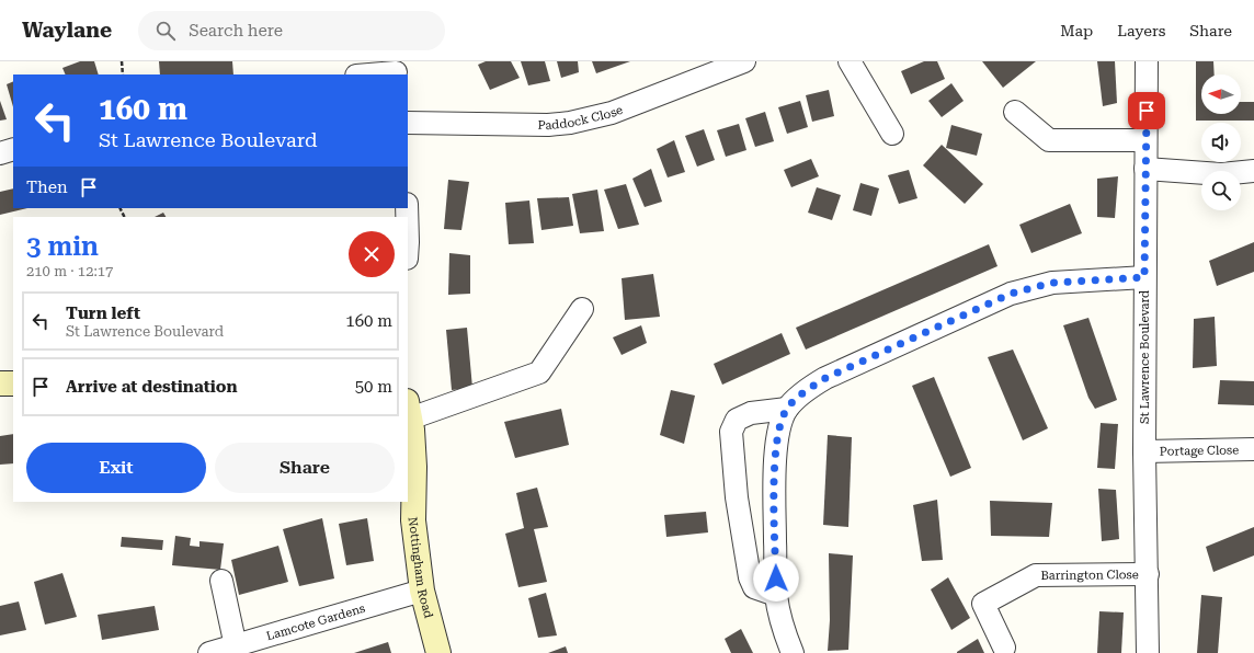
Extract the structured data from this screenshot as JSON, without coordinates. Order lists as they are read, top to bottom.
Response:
{
  "streets": {
    "street": [
      "Paddock Close",
      "St Lawrence Boulevard",
      "Portage Close",
      "Nottingham Road",
      "Barrington Close",
      "Lamcote Gardens"
    ]
  },
  "crossings": [
    ["St Lawrence Boulevard", "Portage Close"],
    ["St Lawrence Boulevard", "Barrington Close"],
    ["Nottingham Road", "Lamcote Gardens"]
  ],
  "north": "left",
  "page": {
    "header": "Waylane",
    "search": "Search here",
    "nav": ["Map", "Layers", "Share"],
    "turn": ["160 m", "St Lawrence Boulevard"],
    "then": "Then",
    "heading": ["3 min", "210 m · 12:17"],
    "list": [
      {
        "name": "Turn left",
        "note": "St Lawrence Boulevard",
        "value": "160 m"
      },
      {
        "name": "Arrive at destination",
        "value": "50 m"
      }
    ],
    "buttons": ["Exit", "Share"]
  }
}
